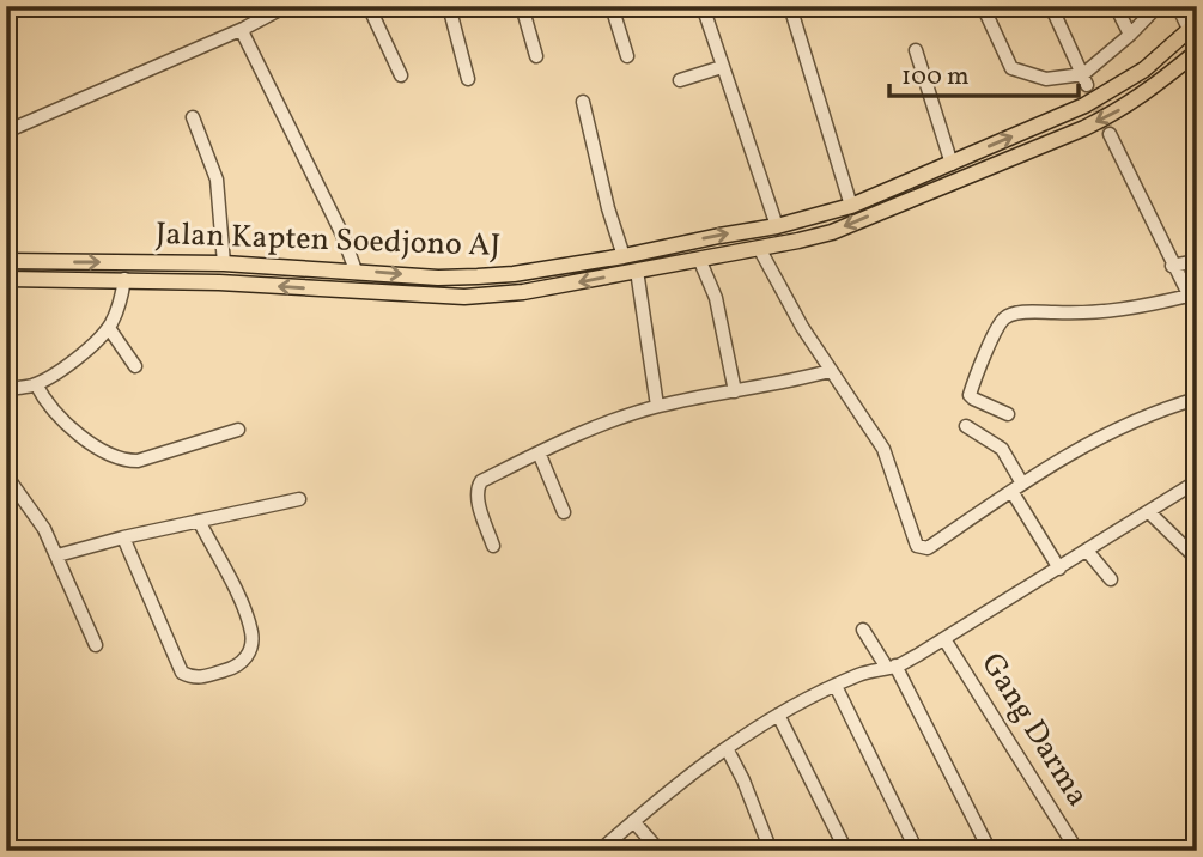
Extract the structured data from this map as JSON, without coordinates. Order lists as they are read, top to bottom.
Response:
{
  "streets": {
    "main road": ["Jalan Kapten Soedjono AJ"],
    "street": ["Gang Darma"]
  },
  "scale_bar": "100 m"
}
